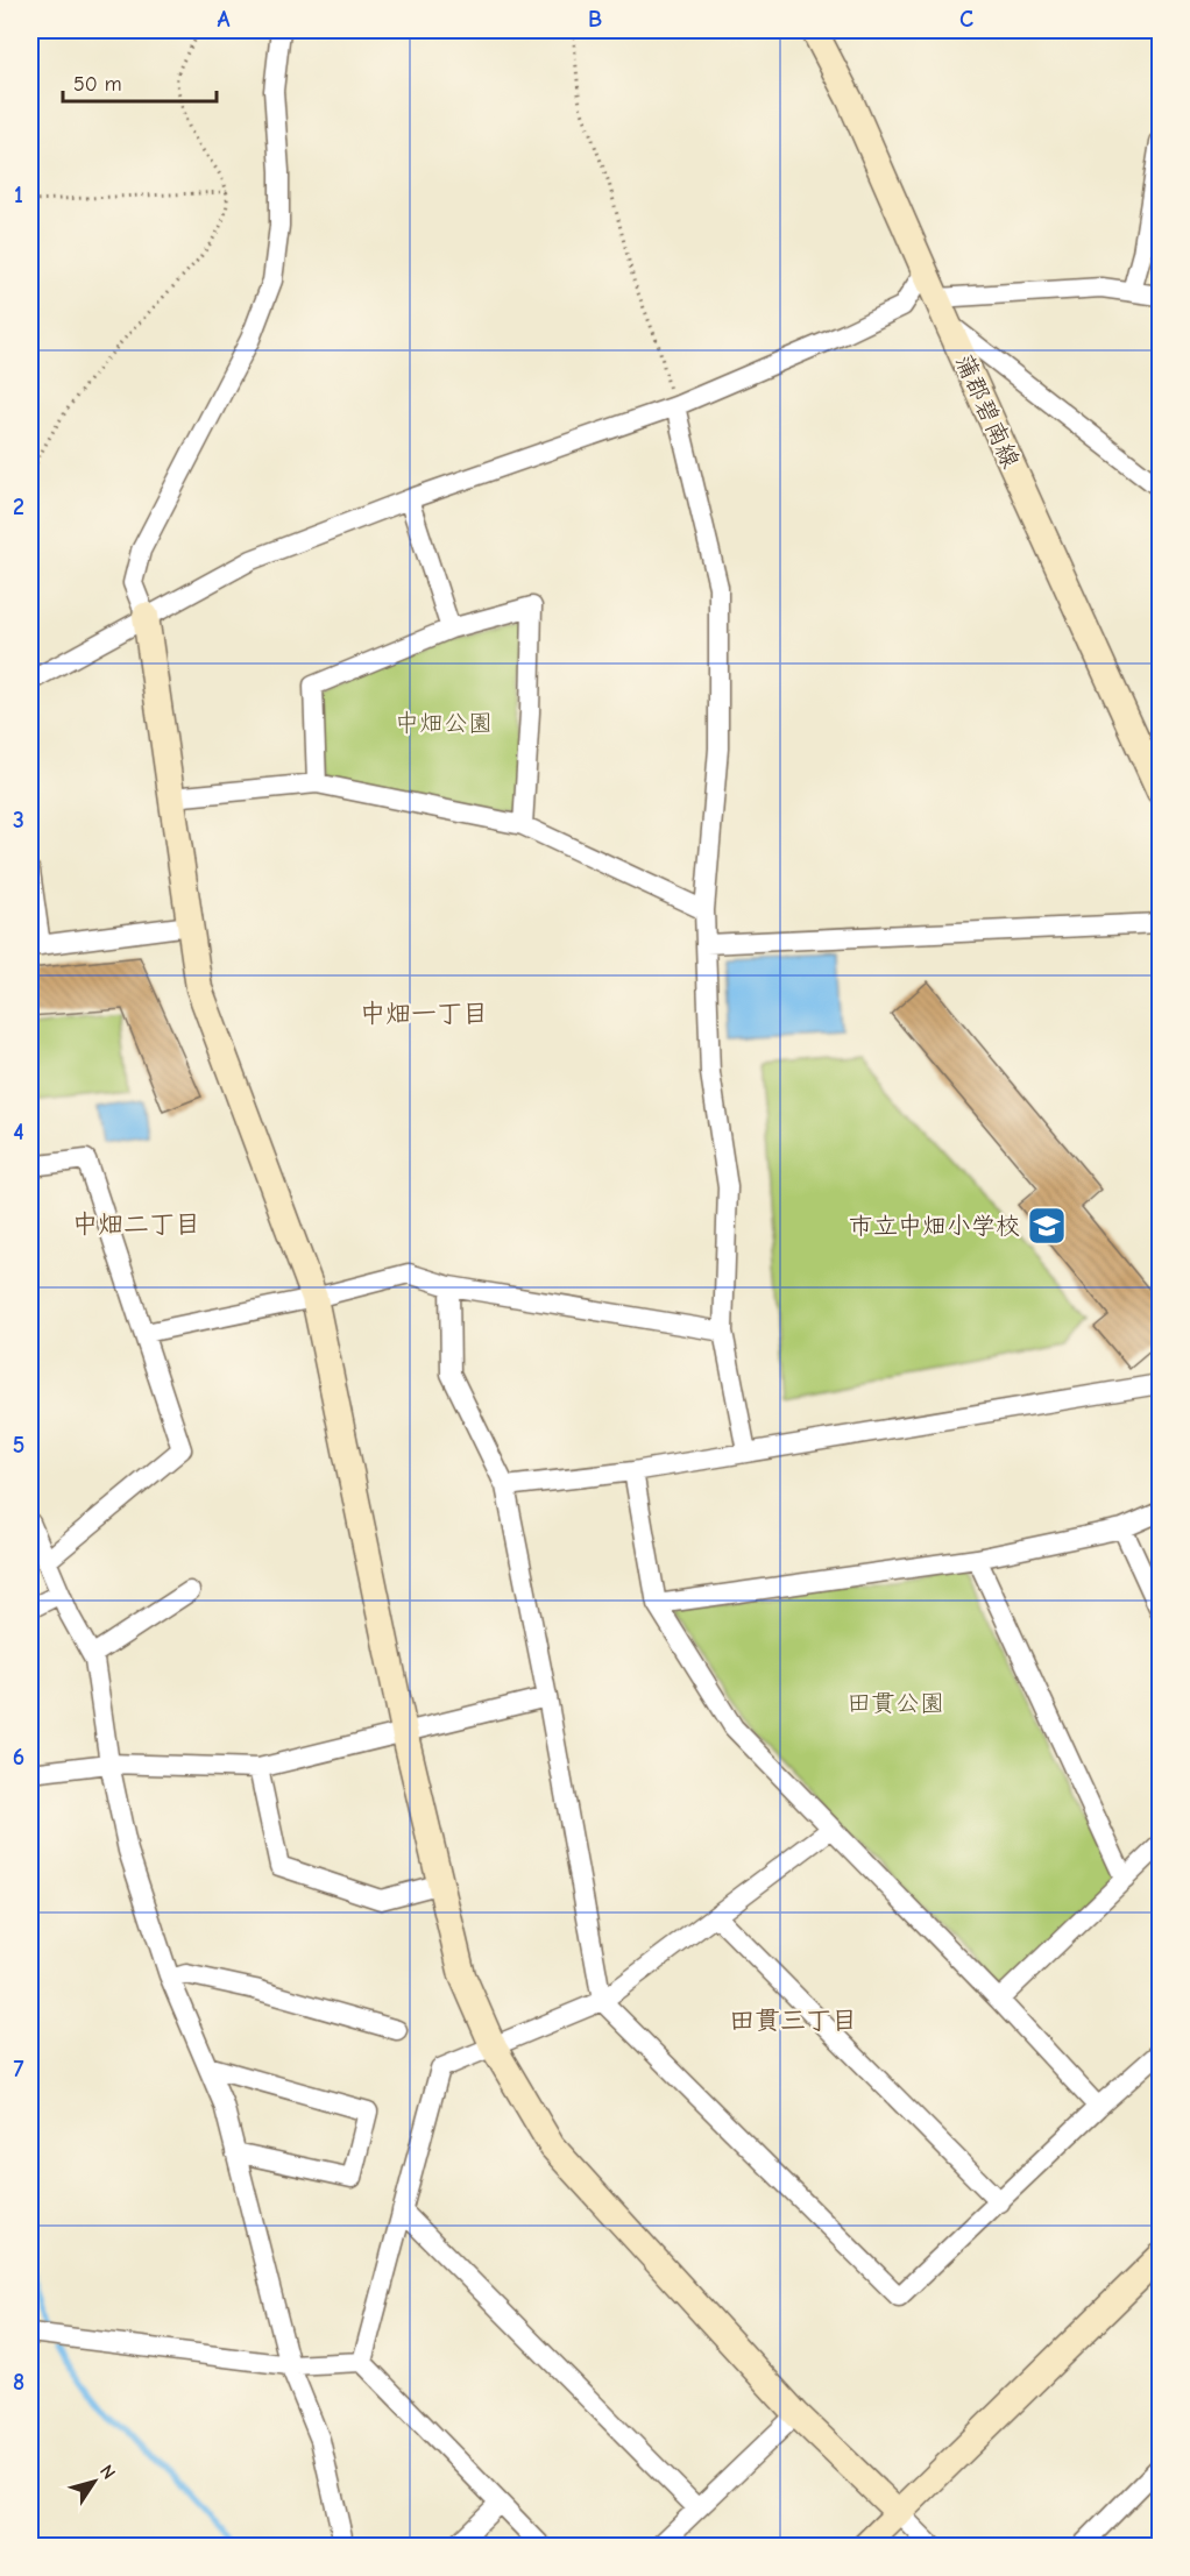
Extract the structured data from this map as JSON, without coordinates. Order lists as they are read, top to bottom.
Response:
{
  "streets": {
    "street": ["蒲郡碧南線"]
  },
  "districts": ["中畑一丁目", "中畑二丁目", "田貫三丁目"],
  "parks": ["中畑公園", "田貫公園"],
  "places": {
    "school or university": ["市立中畑小学校"]
  },
  "scale_bar": "50 m",
  "north": "top right",
  "grid": {
    "columns": ["A", "B", "C"],
    "rows": [
      "1",
      "2",
      "3",
      "4",
      "5",
      "6",
      "7",
      "8"
    ]
  }
}
